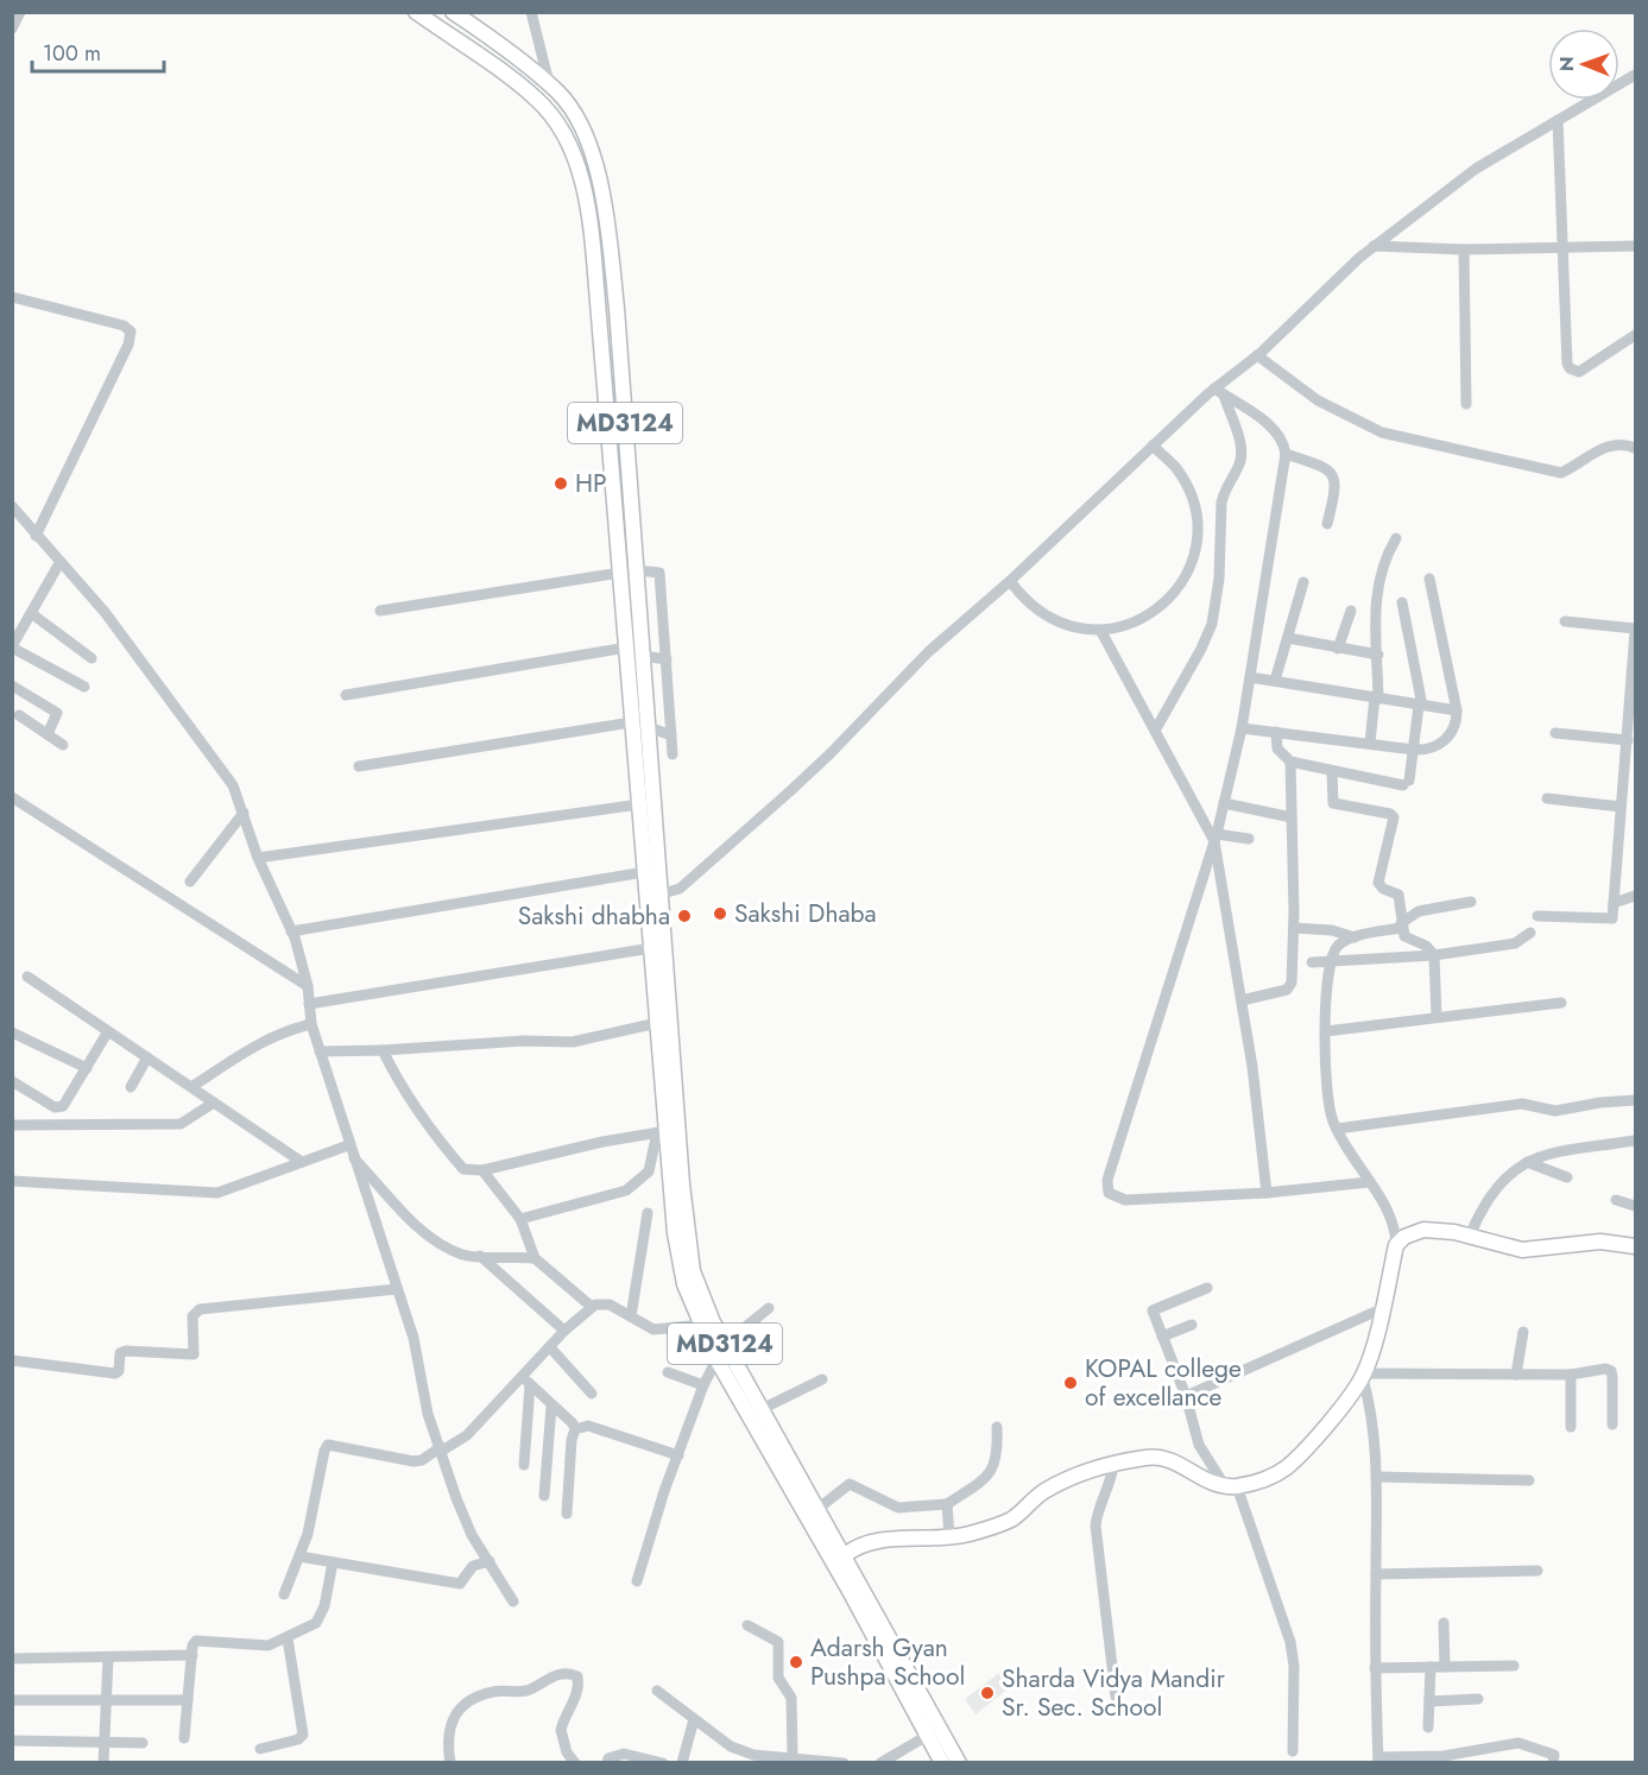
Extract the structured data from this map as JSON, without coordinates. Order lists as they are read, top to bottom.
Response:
{
  "streets": {
    "main road": ["MD3124"]
  },
  "places": [
    "HP",
    "Sakshi Dhaba",
    "Sakshi dhabha",
    "KOPAL college of excellance",
    "Adarsh Gyan Pushpa School",
    "Sharda Vidya Mandir Sr. Sec. School"
  ],
  "scale_bar": "100 m",
  "north": "left"
}
